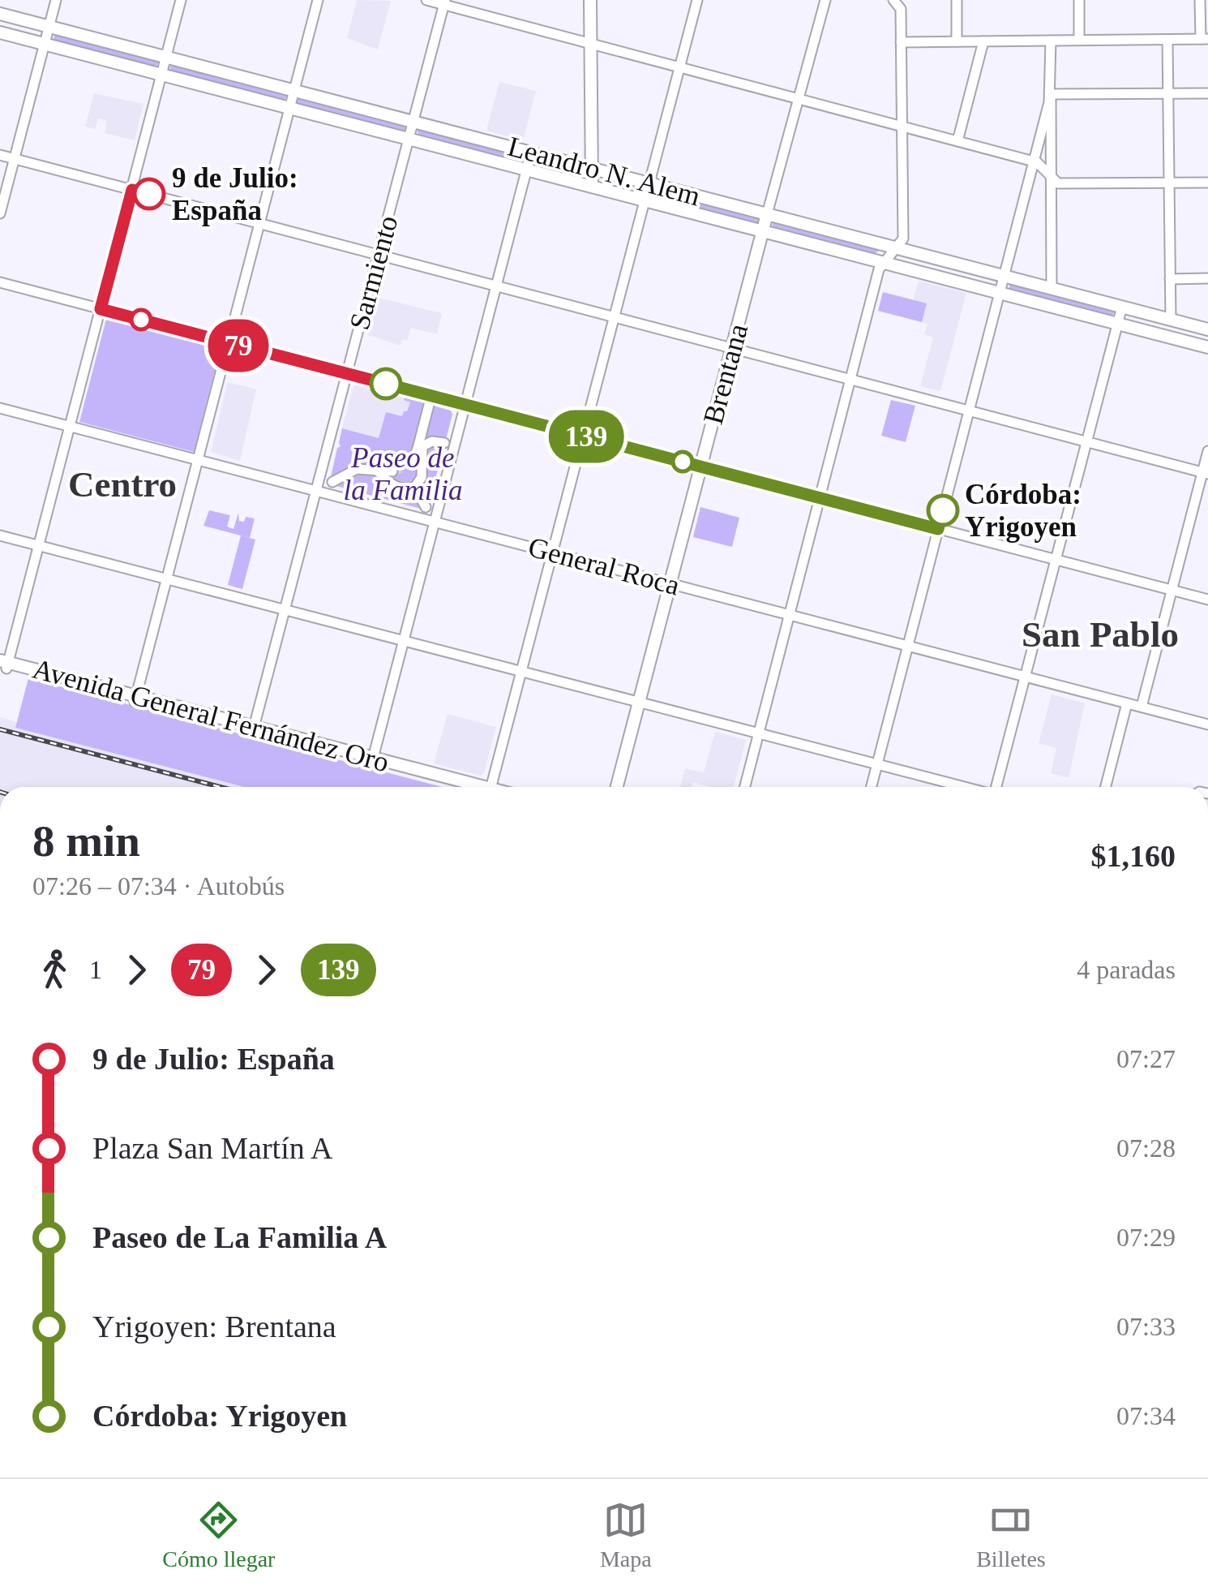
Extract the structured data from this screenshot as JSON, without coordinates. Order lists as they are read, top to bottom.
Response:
{
  "streets": {
    "main road": ["Leandro N. Alem", "Brentana", "Avenida General Fernández Oro"],
    "street": ["Sarmiento", "General Roca"]
  },
  "crossings": [
    ["Leandro N. Alem", "Sarmiento"],
    ["Leandro N. Alem", "Brentana"],
    ["Sarmiento", "General Roca"],
    ["Sarmiento", "Avenida General Fernández Oro"],
    ["Brentana", "General Roca"]
  ],
  "districts": ["Centro", "San Pablo"],
  "parks": ["Paseo de la Familia"],
  "places": ["9 de Julio: España", "Córdoba: Yrigoyen"],
  "lines": ["bus line 79", "bus line 139"],
  "page": {
    "on_map": ["79", "139"],
    "heading": ["8 min", "07:26 – 07:34 · Autobús", "$1,160"],
    "legs": [
      "1",
      "79",
      "139",
      "4 paradas"
    ],
    "list": [
      {
        "name": "9 de Julio: España",
        "value": "07:27"
      },
      {
        "name": "Plaza San Martín A",
        "value": "07:28"
      },
      {
        "name": "Paseo de La Familia A",
        "value": "07:29"
      },
      {
        "name": "Yrigoyen: Brentana",
        "value": "07:33"
      },
      {
        "name": "Córdoba: Yrigoyen",
        "value": "07:34"
      }
    ],
    "tabs": ["Cómo llegar", "Mapa", "Billetes"]
  }
}
